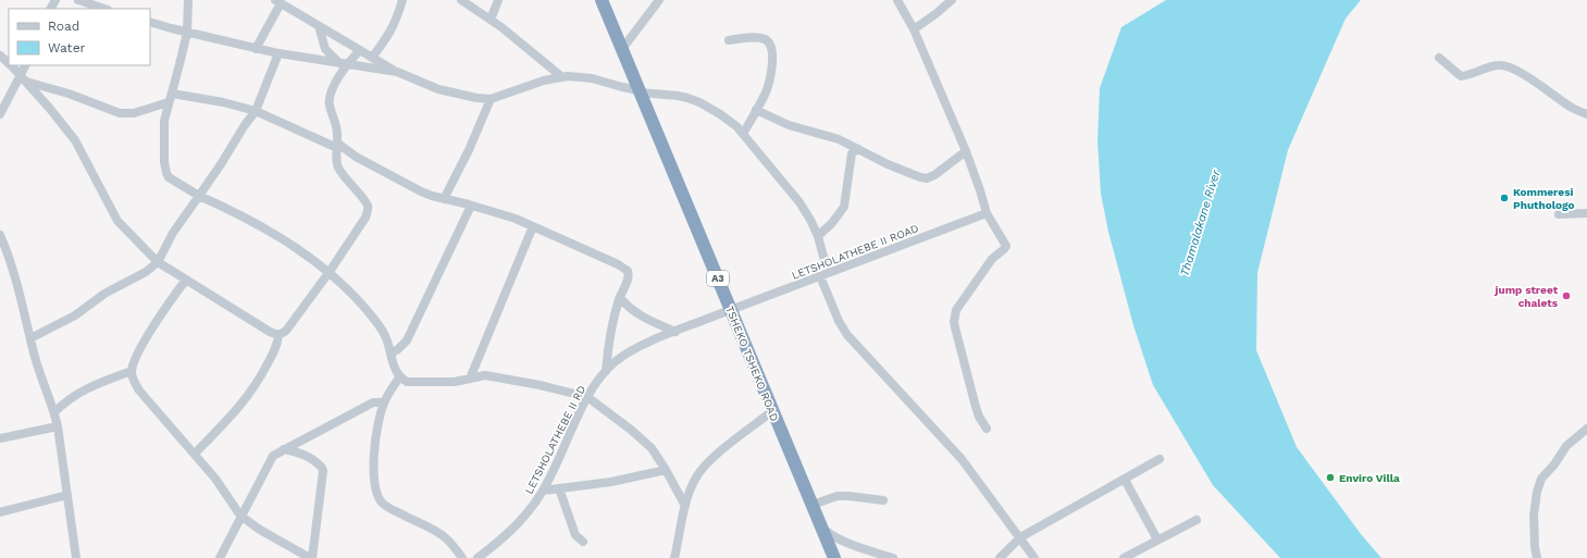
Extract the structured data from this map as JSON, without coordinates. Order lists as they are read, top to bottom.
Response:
{
  "streets": {
    "highway": ["A3", "TSHEKO TSHEKO ROAD"],
    "street": ["LETSHOLATHEBE II ROAD", "LETSHOLATHEBE II RD"]
  },
  "crossings": [
    ["LETSHOLATHEBE II ROAD", "TSHEKO TSHEKO ROAD"],
    ["LETSHOLATHEBE II ROAD", "LETSHOLATHEBE II RD"],
    ["TSHEKO TSHEKO ROAD", "LETSHOLATHEBE II RD"]
  ],
  "water": ["Thamalakane River"],
  "places": ["Kommeresi Phuthologo", "jump street chalets", "Enviro Villa"],
  "legend": ["Road", "Water"]
}
